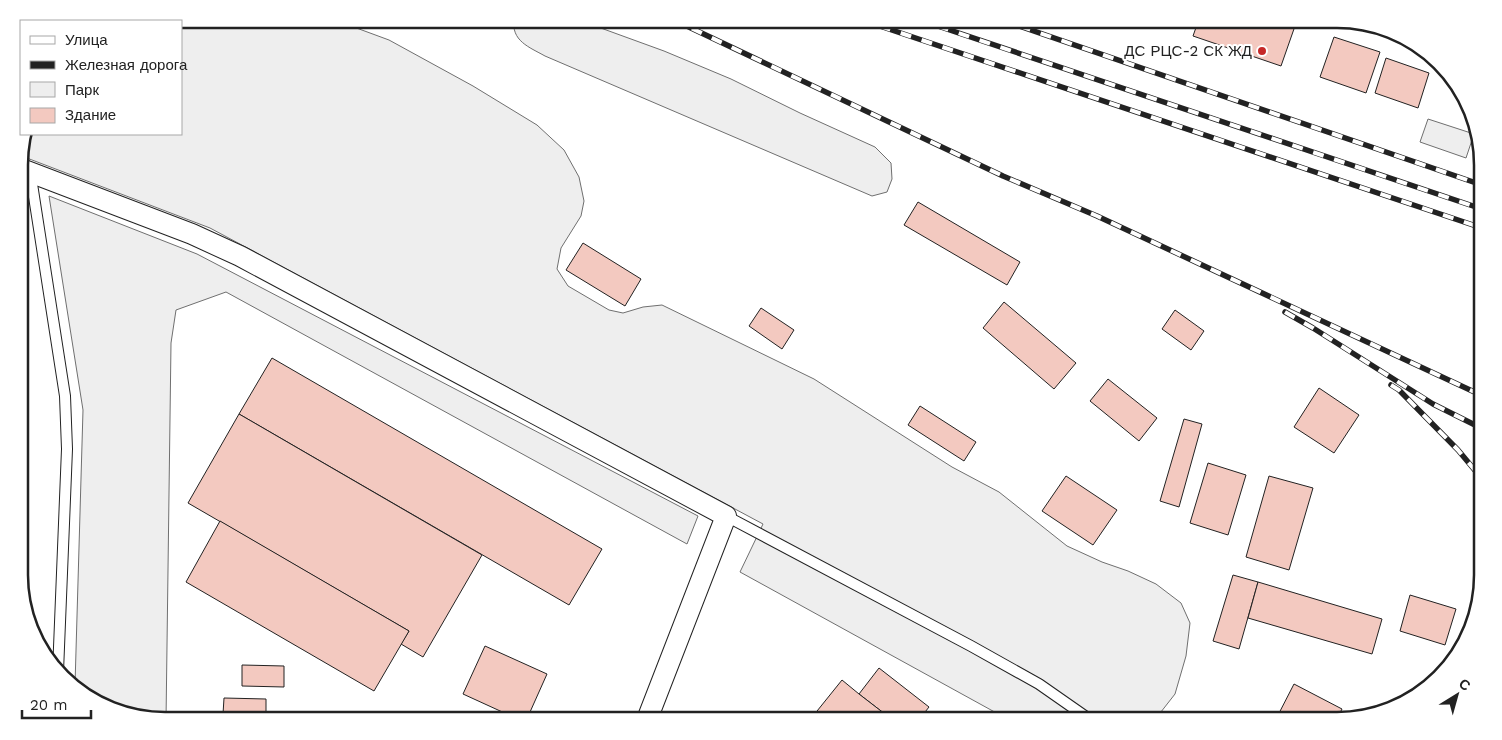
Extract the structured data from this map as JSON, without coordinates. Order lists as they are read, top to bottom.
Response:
{
  "places": ["ДС РЦС-2 СК ЖД"],
  "legend": [
    "Улица",
    "Железная дорога",
    "Парк",
    "Здание"
  ],
  "scale_bar": "20 m",
  "north": "top right"
}
